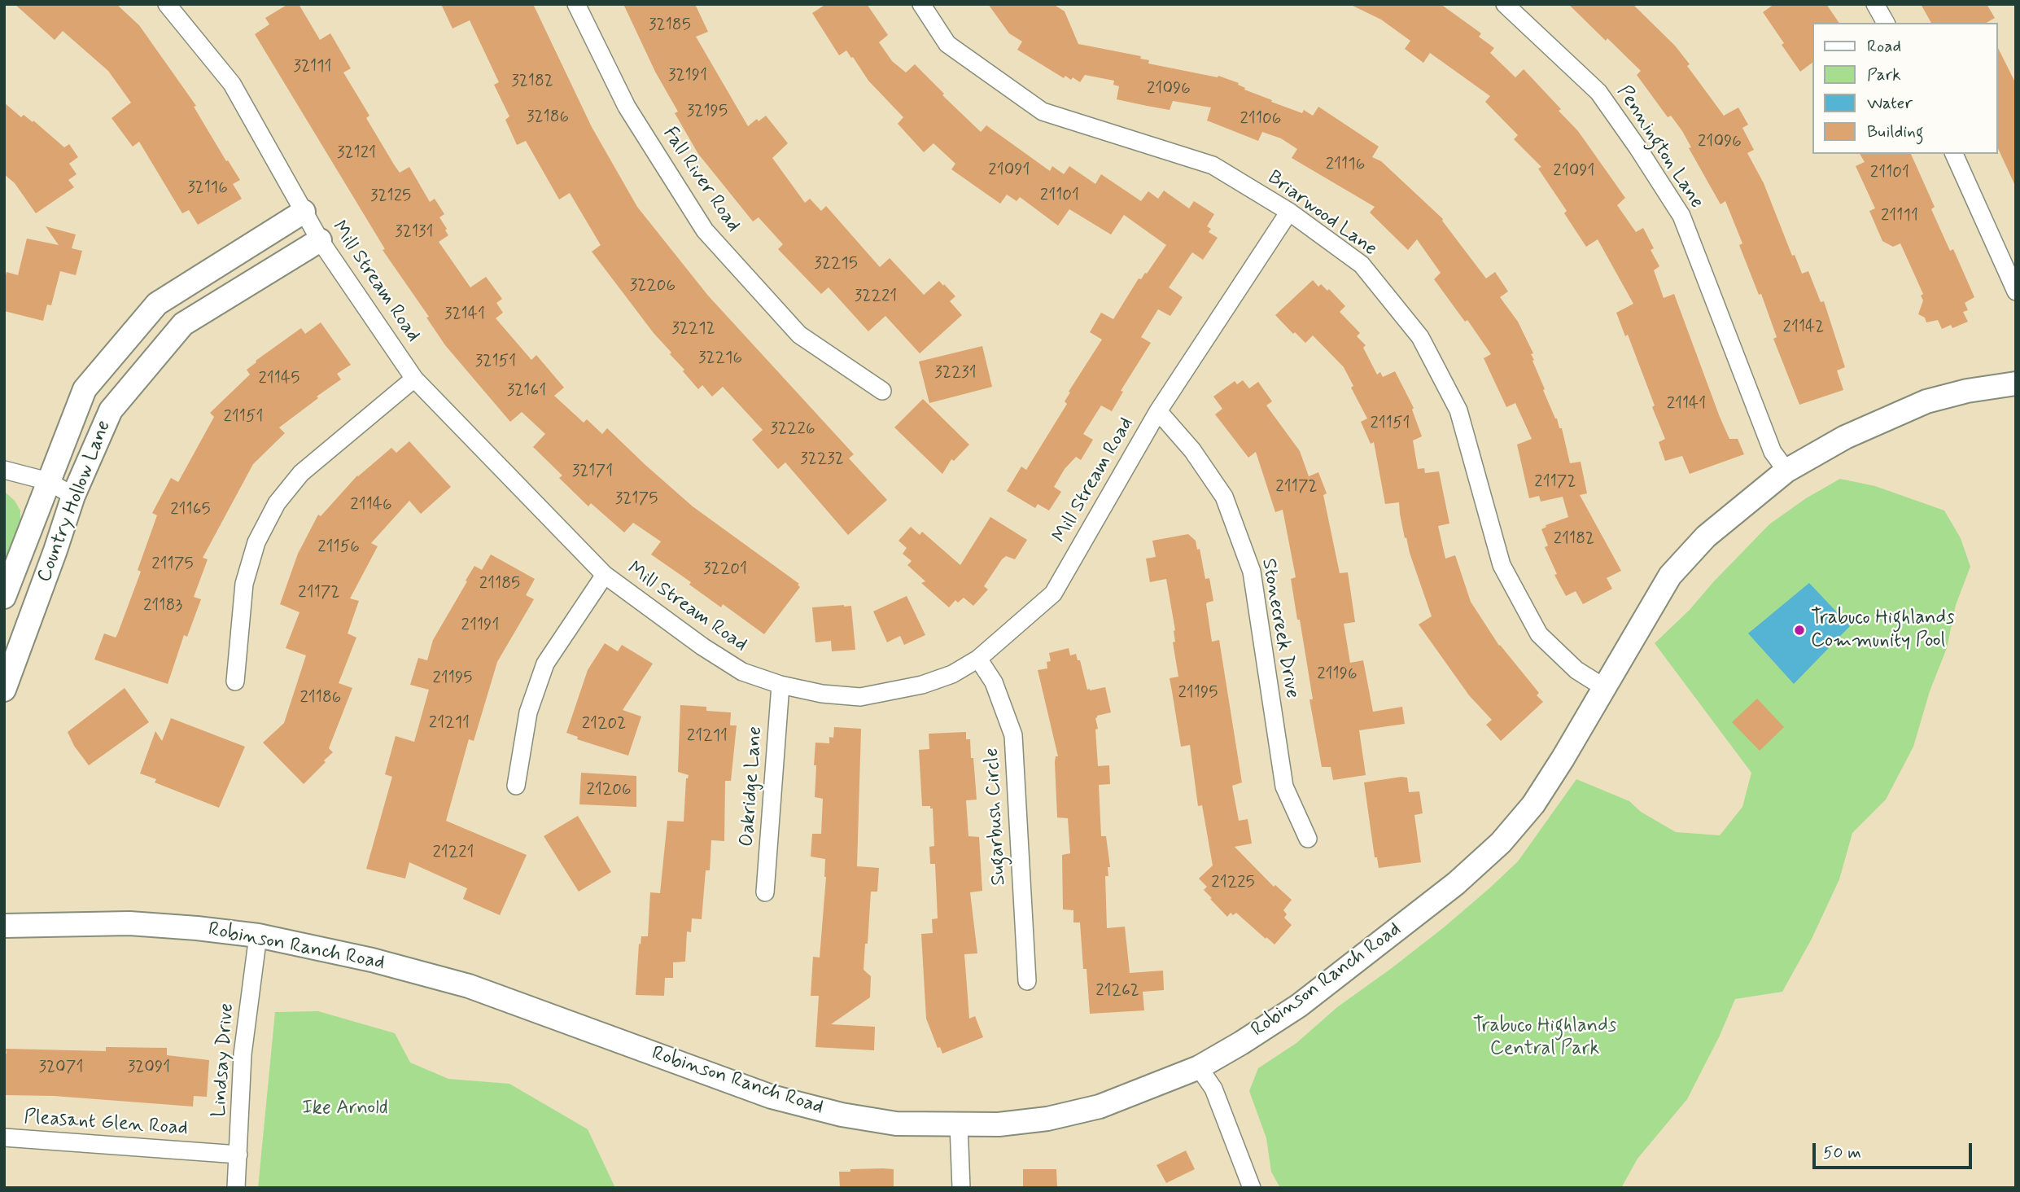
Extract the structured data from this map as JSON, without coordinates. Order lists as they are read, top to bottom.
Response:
{
  "streets": {
    "street": [
      "Pennington Lane",
      "Fall River Road",
      "Briarwood Lane",
      "Mill Stream Road",
      "Country Hollow Lane",
      "Stonecreek Drive",
      "Oakridge Lane",
      "Sugarbush Circle",
      "Robinson Ranch Road",
      "Lindsay Drive",
      "Pleasant Glen Road"
    ]
  },
  "crossings": [
    ["Pennington Lane", "Robinson Ranch Road"],
    ["Briarwood Lane", "Mill Stream Road"],
    ["Briarwood Lane", "Robinson Ranch Road"],
    ["Mill Stream Road", "Country Hollow Lane"],
    ["Mill Stream Road", "Stonecreek Drive"],
    ["Mill Stream Road", "Oakridge Lane"],
    ["Mill Stream Road", "Sugarbush Circle"],
    ["Robinson Ranch Road", "Lindsay Drive"],
    ["Lindsay Drive", "Pleasant Glen Road"]
  ],
  "parks": ["Trabuco Highlands Central Park", "Ike Arnold"],
  "places": ["Trabuco Highlands Community Pool"],
  "house_numbers": [
    "32185",
    "32111",
    "32191",
    "32182",
    "21096",
    "32195",
    "32186",
    "21106",
    "21096",
    "32121",
    "21116",
    "21091",
    "21091",
    "21101",
    "32116",
    "21101",
    "32125",
    "21111",
    "32131",
    "32215",
    "32206",
    "32221",
    "32141",
    "21142",
    "32212",
    "32216",
    "32151",
    "32231",
    "21145",
    "32161",
    "21141",
    "21151",
    "21151",
    "32226",
    "32232",
    "32171",
    "21172",
    "21172",
    "32175",
    "21146",
    "21165",
    "21182",
    "21156",
    "21175",
    "32201",
    "21185",
    "21172",
    "21183",
    "21191",
    "21196",
    "21195",
    "21195",
    "21186",
    "21211",
    "21202",
    "21211",
    "21206",
    "21221",
    "21225",
    "21262",
    "32071",
    "32091"
  ],
  "legend": [
    "Road",
    "Park",
    "Water",
    "Building"
  ],
  "scale_bar": "50 m"
}
